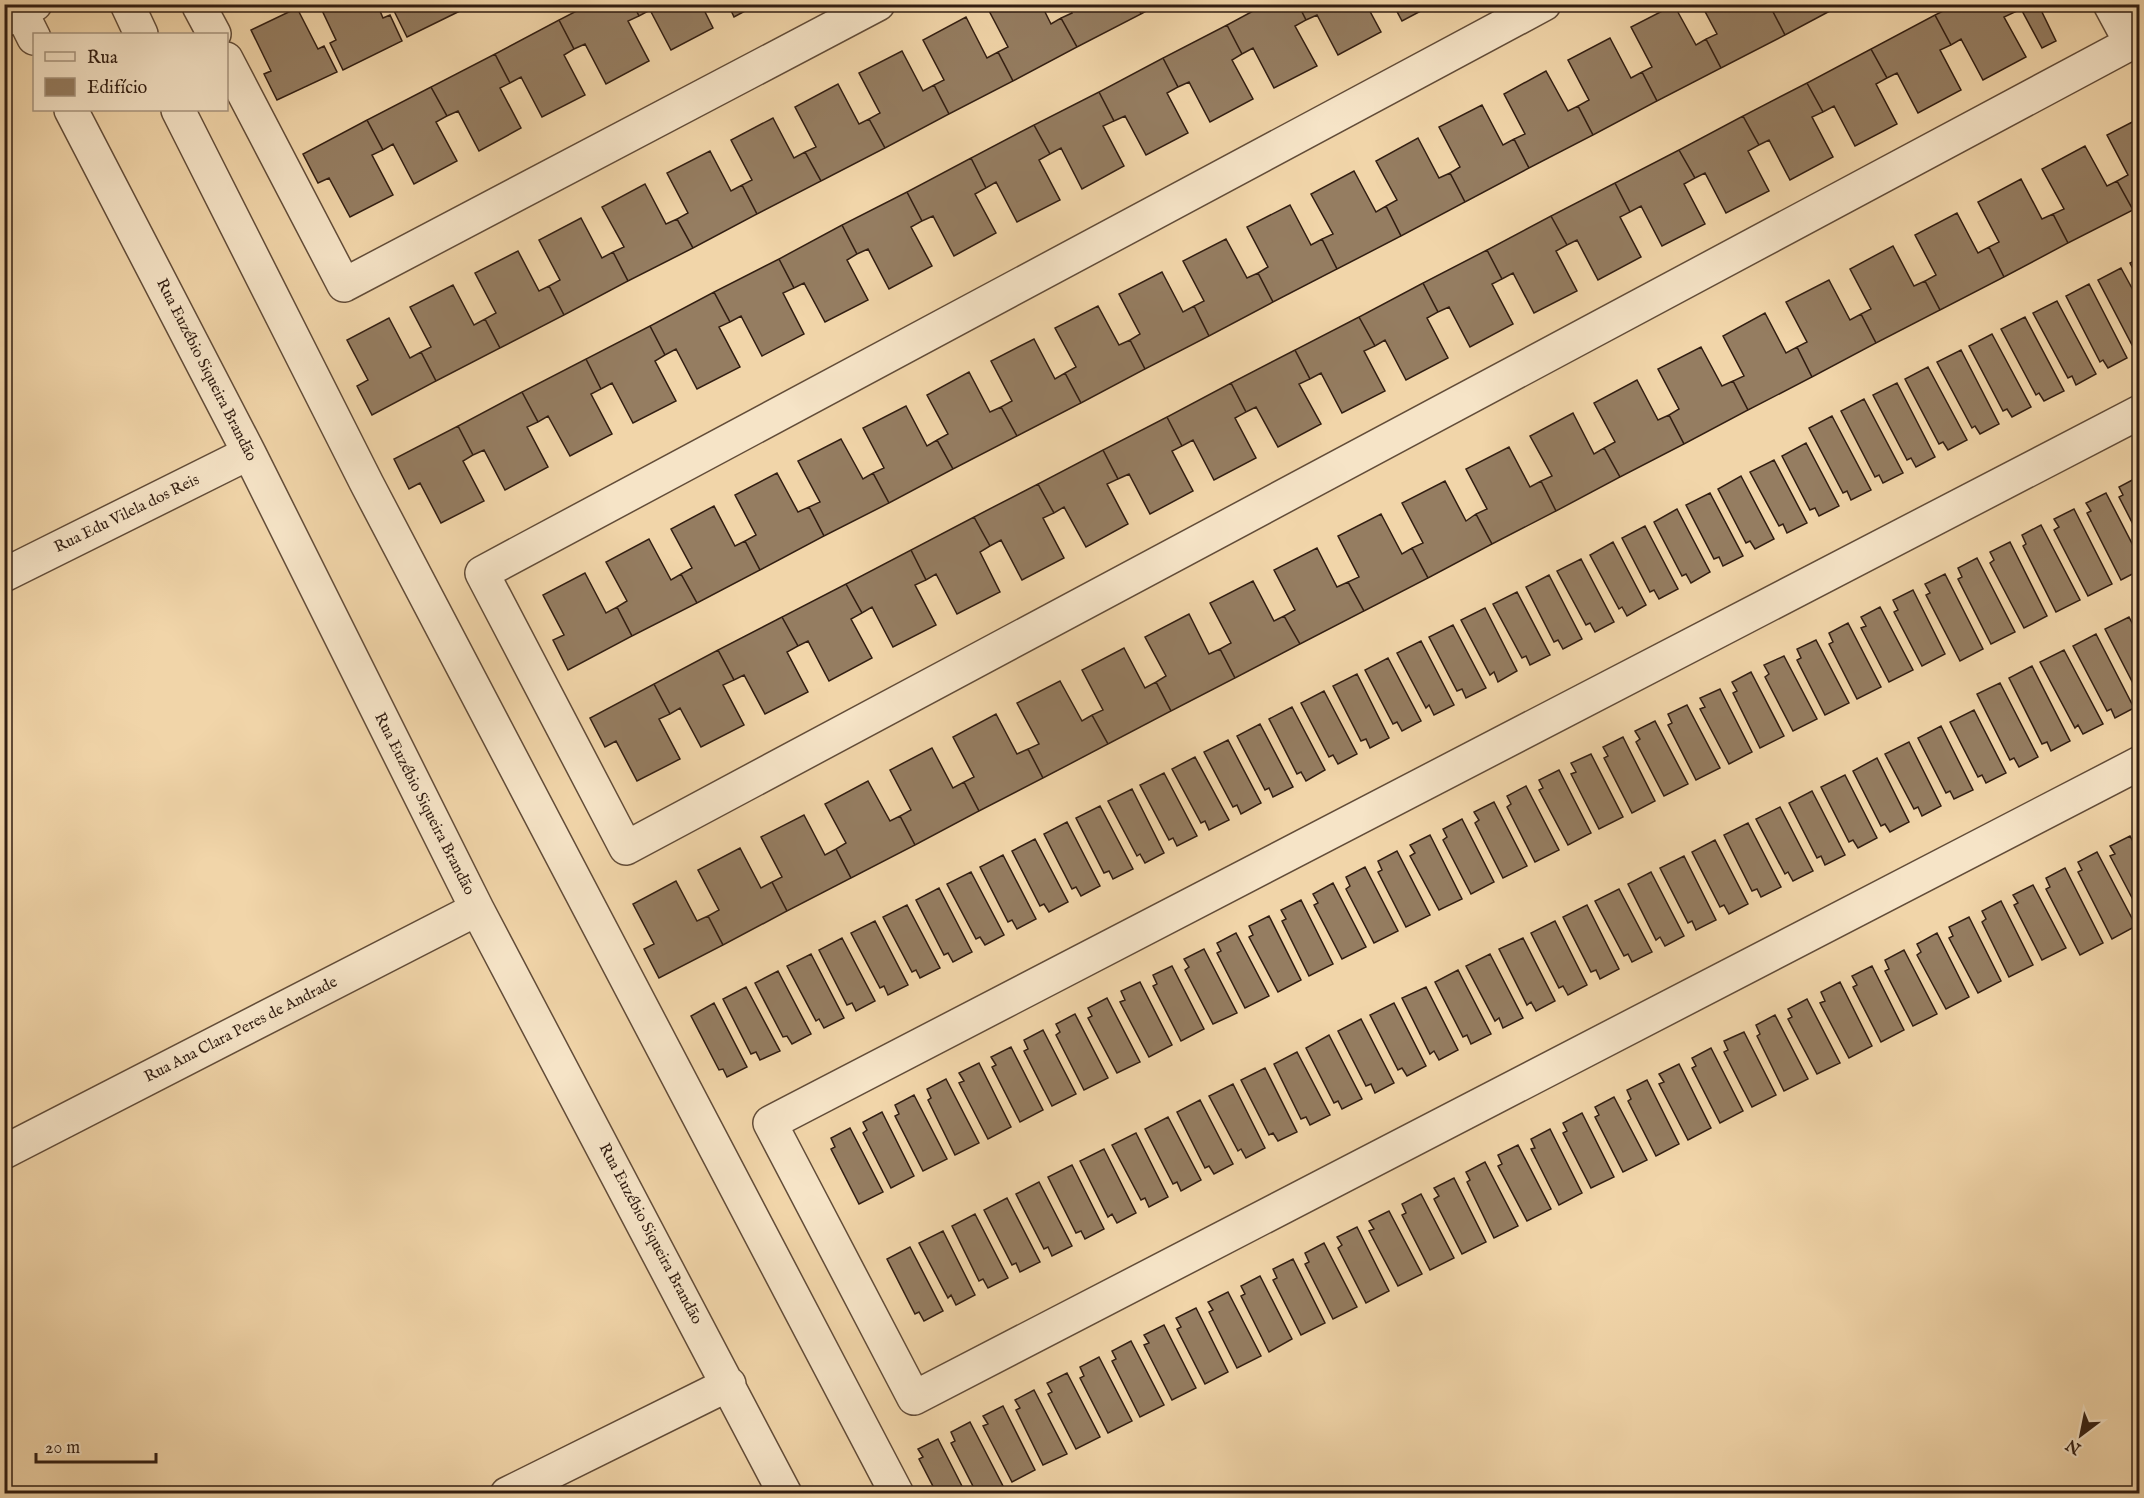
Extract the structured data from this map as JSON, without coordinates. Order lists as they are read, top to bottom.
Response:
{
  "streets": {
    "street": ["Rua Euzébio Siqueira Brandão", "Rua Edu Vilela dos Reis", "Rua Ana Clara Peres de Andrade"]
  },
  "crossings": [
    ["Rua Euzébio Siqueira Brandão", "Rua Edu Vilela dos Reis"],
    ["Rua Euzébio Siqueira Brandão", "Rua Ana Clara Peres de Andrade"]
  ],
  "legend": ["Rua", "Edifício"],
  "scale_bar": "20 m",
  "north": "bottom left"
}
